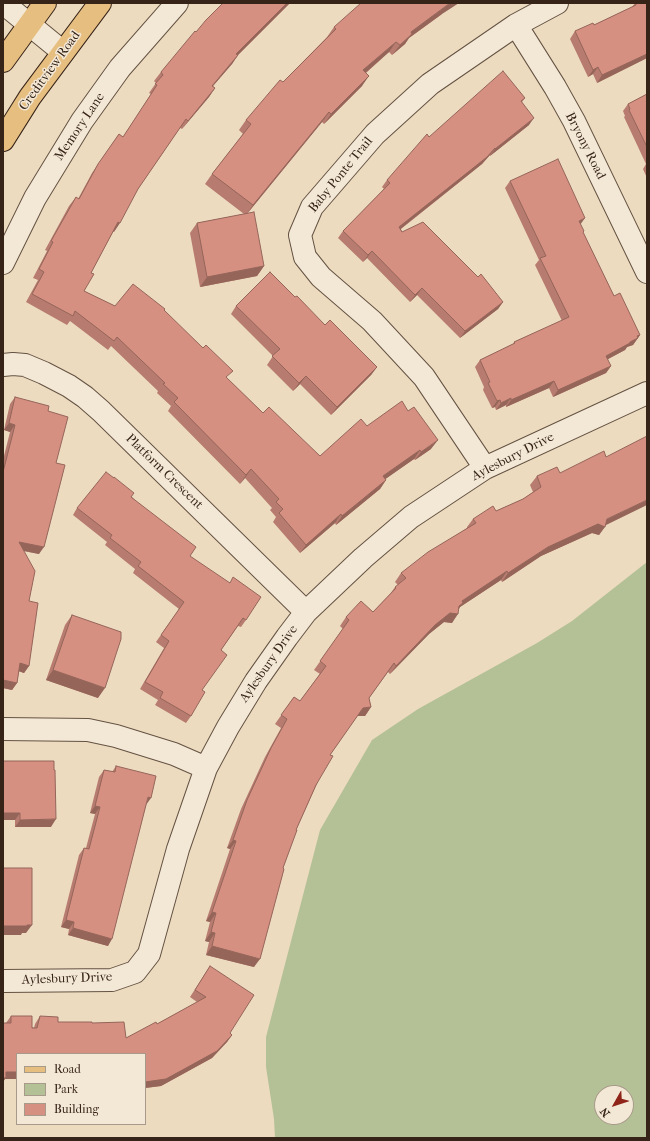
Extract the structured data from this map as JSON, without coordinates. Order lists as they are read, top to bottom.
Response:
{
  "streets": {
    "main road": ["Creditview Road"],
    "street": [
      "Memory Lane",
      "Bryony Road",
      "Baby Ponte Trail",
      "Aylesbury Drive",
      "Platform Crescent"
    ]
  },
  "crossings": [
    ["Bryony Road", "Baby Ponte Trail"],
    ["Baby Ponte Trail", "Aylesbury Drive"],
    ["Aylesbury Drive", "Platform Crescent"]
  ],
  "legend": ["Road", "Park", "Building"],
  "north": "bottom left"
}
